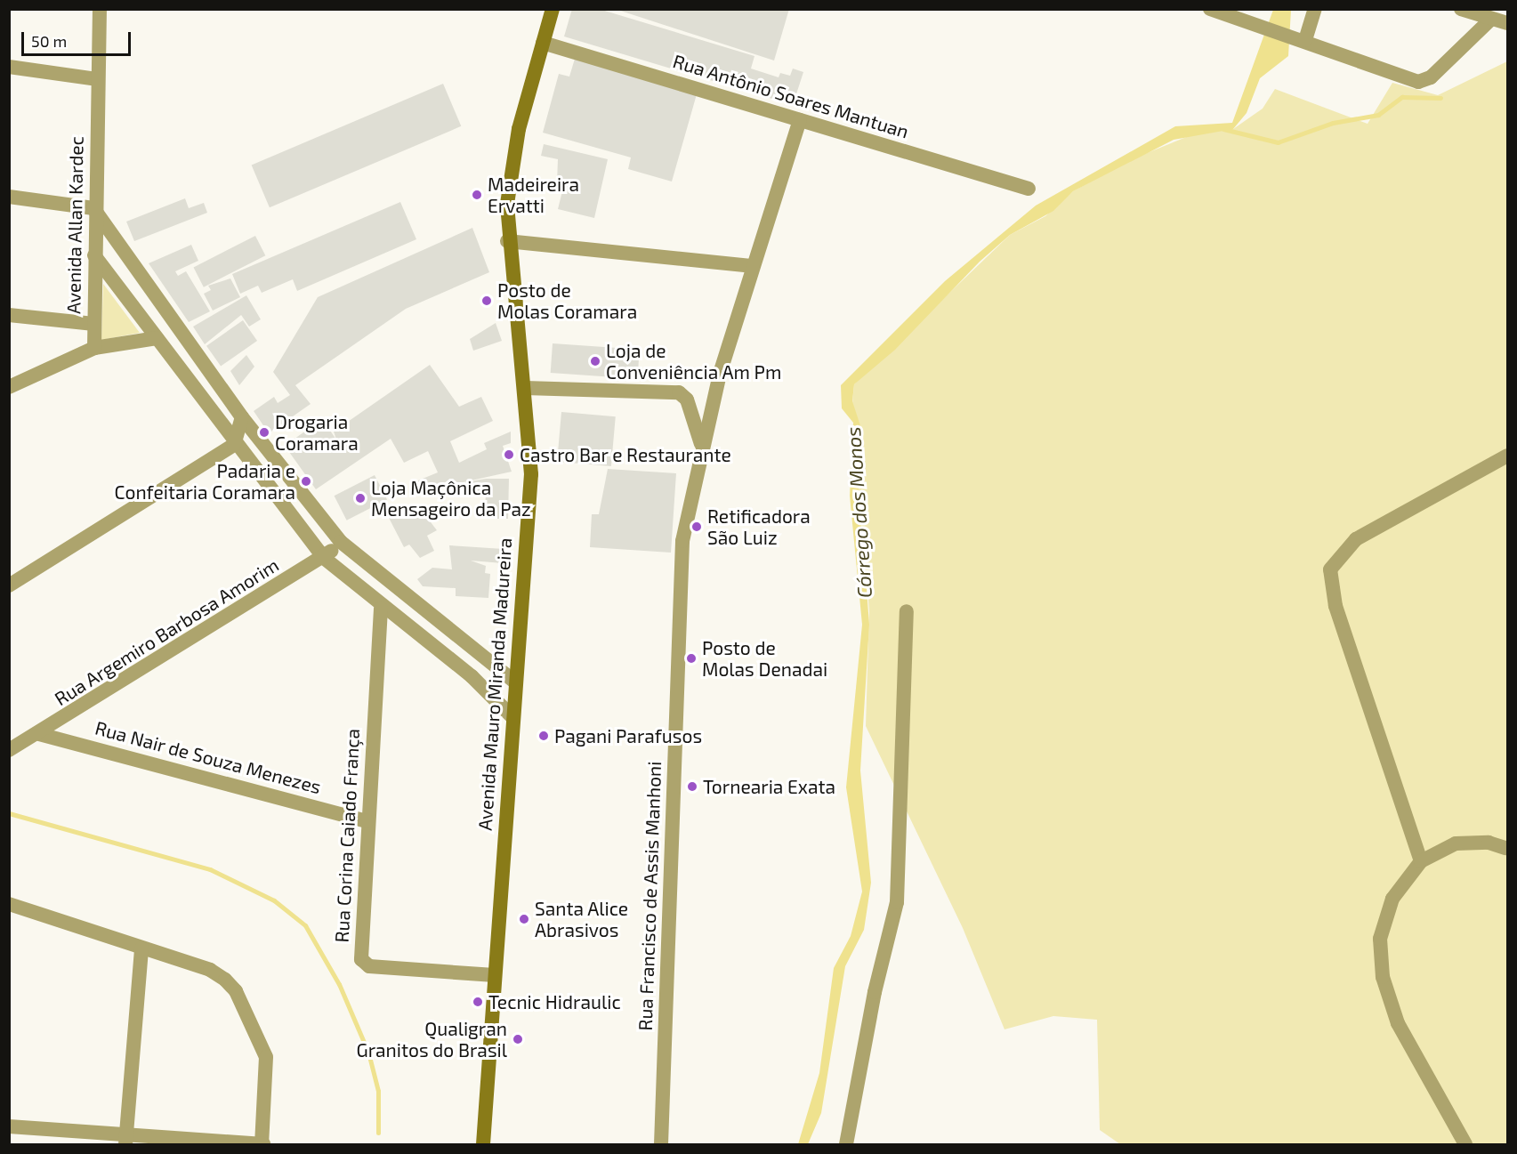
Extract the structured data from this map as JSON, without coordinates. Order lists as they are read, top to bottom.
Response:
{
  "streets": {
    "main road": ["Avenida Mauro Miranda Madureira"],
    "street": [
      "Rua Antônio Soares Mantuan",
      "Avenida Allan Kardec",
      "Rua Argemiro Barbosa Amorim",
      "Rua Nair de Souza Menezes",
      "Rua Corina Caiado França",
      "Rua Francisco de Assis Manhoni"
    ]
  },
  "crossings": [
    ["Rua Antônio Soares Mantuan", "Avenida Mauro Miranda Madureira"],
    ["Rua Antônio Soares Mantuan", "Rua Francisco de Assis Manhoni"],
    ["Rua Argemiro Barbosa Amorim", "Rua Nair de Souza Menezes"],
    ["Avenida Mauro Miranda Madureira", "Rua Corina Caiado França"],
    ["Rua Nair de Souza Menezes", "Rua Corina Caiado França"]
  ],
  "water": ["Córrego dos Monos"],
  "places": [
    "Madeireira Ervatti",
    "Posto de Molas Coramara",
    "Loja de Conveniência Am Pm",
    "Drogaria Coramara",
    "Castro Bar e Restaurante",
    "Padaria e Confeitaria Coramara",
    "Loja Maçônica Mensageiro da Paz",
    "Retificadora São Luiz",
    "Posto de Molas Denadai",
    "Pagani Parafusos",
    "Tornearia Exata",
    "Santa Alice Abrasivos",
    "Tecnic Hidraulic",
    "Qualigran Granitos do Brasil"
  ],
  "scale_bar": "50 m"
}
